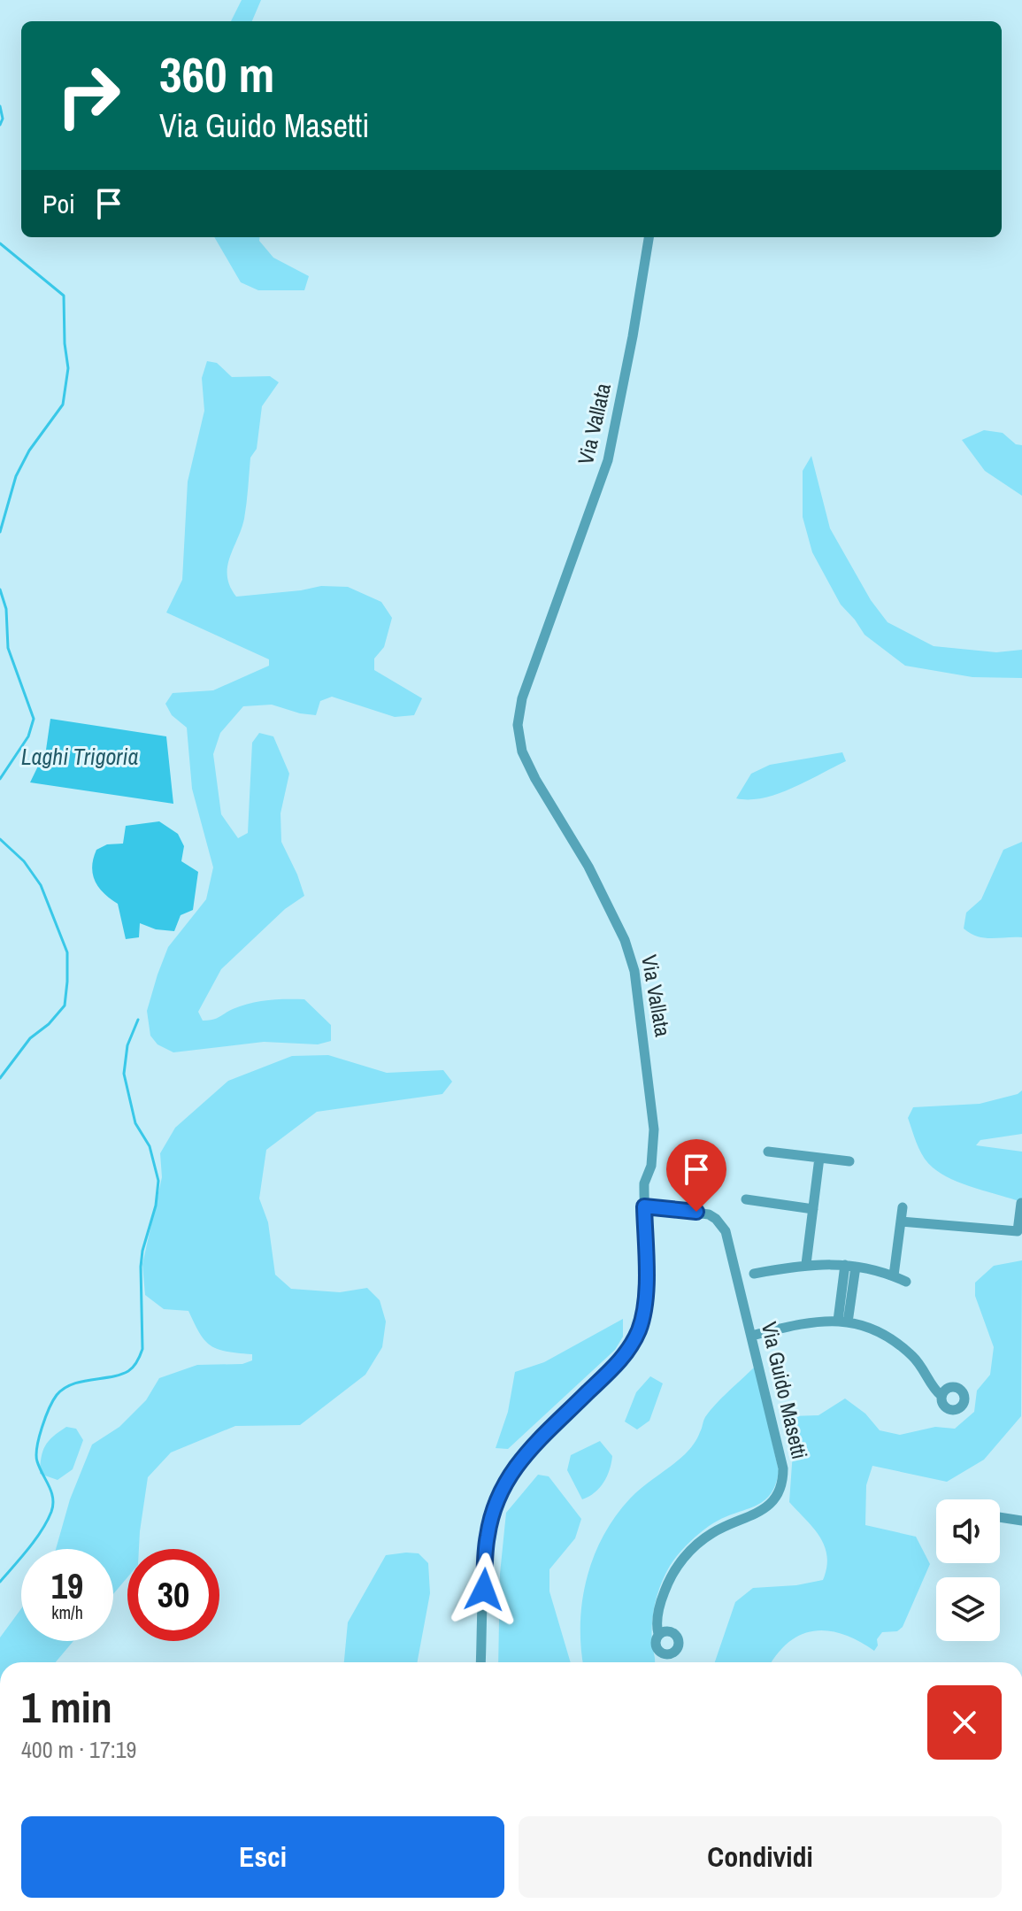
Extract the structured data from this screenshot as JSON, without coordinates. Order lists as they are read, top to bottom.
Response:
{
  "streets": {
    "street": ["Via Vallata", "Via Guido Masetti"]
  },
  "crossings": [
    ["Via Vallata", "Via Guido Masetti"]
  ],
  "water": ["Laghi Trigoria"],
  "page": {
    "turn": ["360 m", "Via Guido Masetti"],
    "then": "Poi",
    "speed": "19 km/h",
    "limit": "30",
    "heading": ["1 min", "400 m · 17:19"],
    "buttons": ["Esci", "Condividi"]
  }
}
